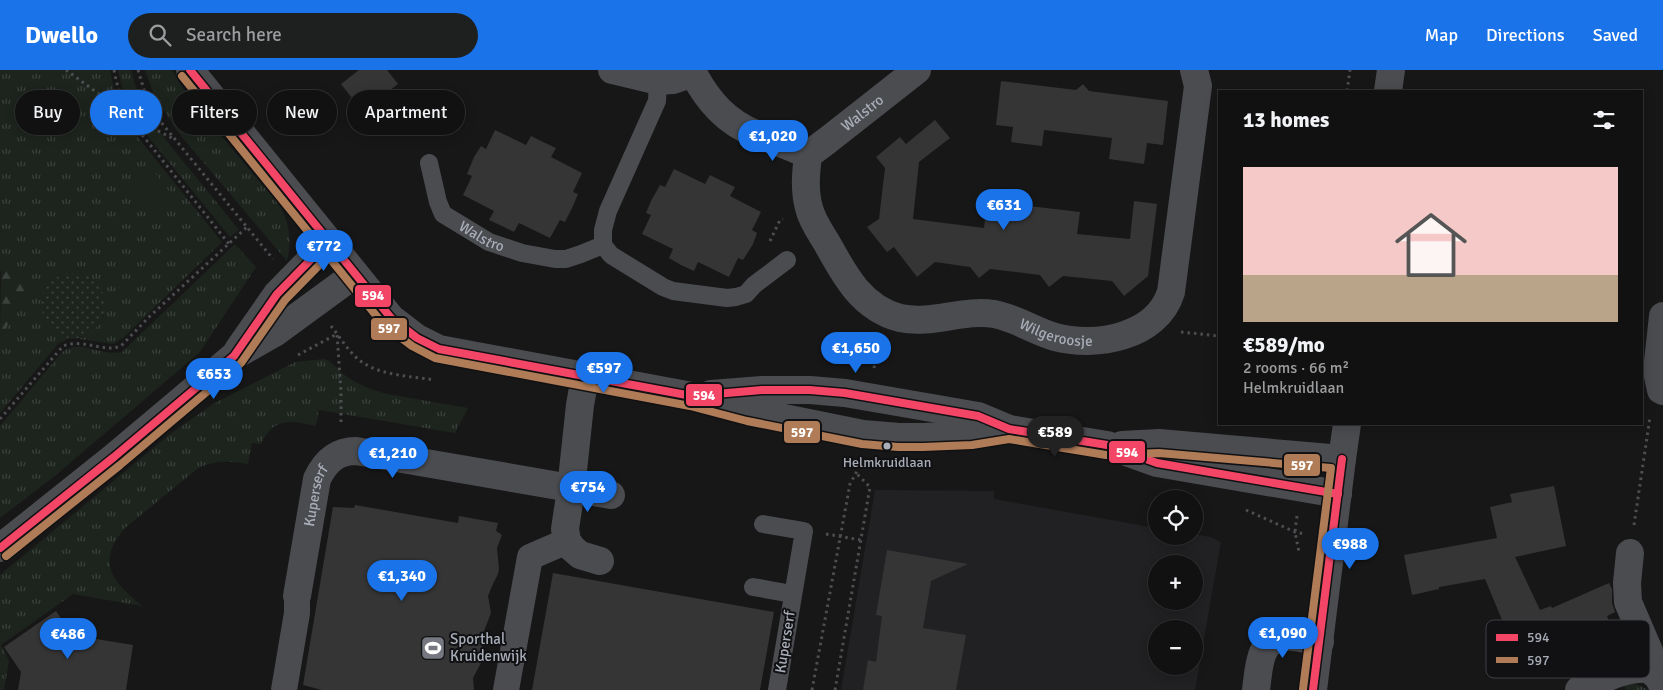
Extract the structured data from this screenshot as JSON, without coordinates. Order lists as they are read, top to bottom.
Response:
{
  "streets": {
    "street": ["Walstro", "Wilgeroosje", "Kuperserf"]
  },
  "crossings": [
    ["Walstro", "Wilgeroosje"]
  ],
  "places": {
    "other": ["Helmkruidlaan"],
    "sports": ["Sporthal Kruidenwijk"]
  },
  "lines": ["transit line 594", "transit line 597"],
  "legend": ["594", "597"],
  "page": {
    "header": "Dwello",
    "search": "Search here",
    "nav": ["Map", "Directions", "Saved"],
    "chip": [
      "Buy",
      "Rent",
      "Filters",
      "New",
      "Apartment"
    ],
    "heading": "13 homes",
    "price": [
      "€1,020",
      "€631",
      "€772",
      "€1,650",
      "€597",
      "€653",
      "€589",
      "€1,210",
      "€754",
      "€988",
      "€1,340",
      "€1,090",
      "€486"
    ],
    "list": [
      {
        "name": "€589/mo",
        "note": "2 rooms · 66 m² · Helmkruidlaan"
      }
    ],
    "map_buttons": ["+", "−"]
  }
}
